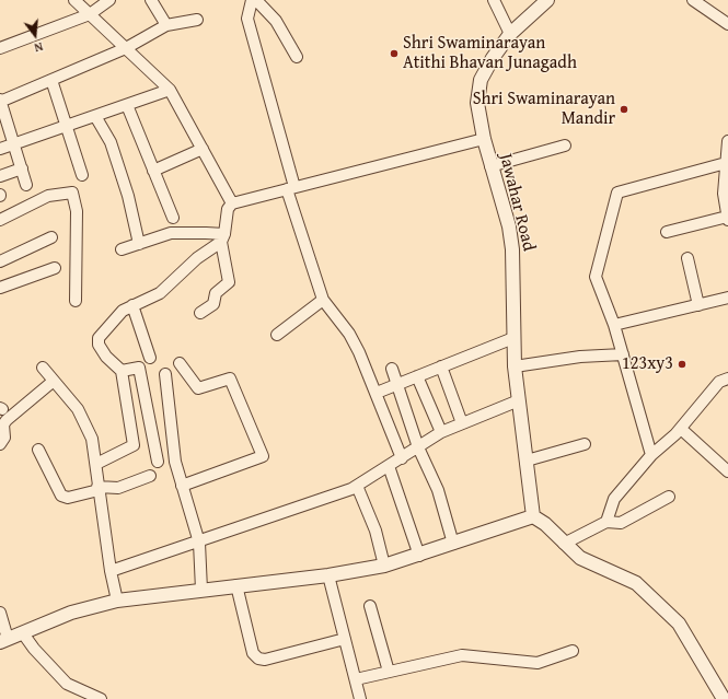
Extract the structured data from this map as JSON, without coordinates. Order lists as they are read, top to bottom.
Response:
{
  "streets": {
    "street": ["Jawahar Road"]
  },
  "places": ["Shri Swaminarayan Atithi Bhavan Junagadh", "Shri Swaminarayan Mandir", "123xy3"],
  "north": "bottom"
}
